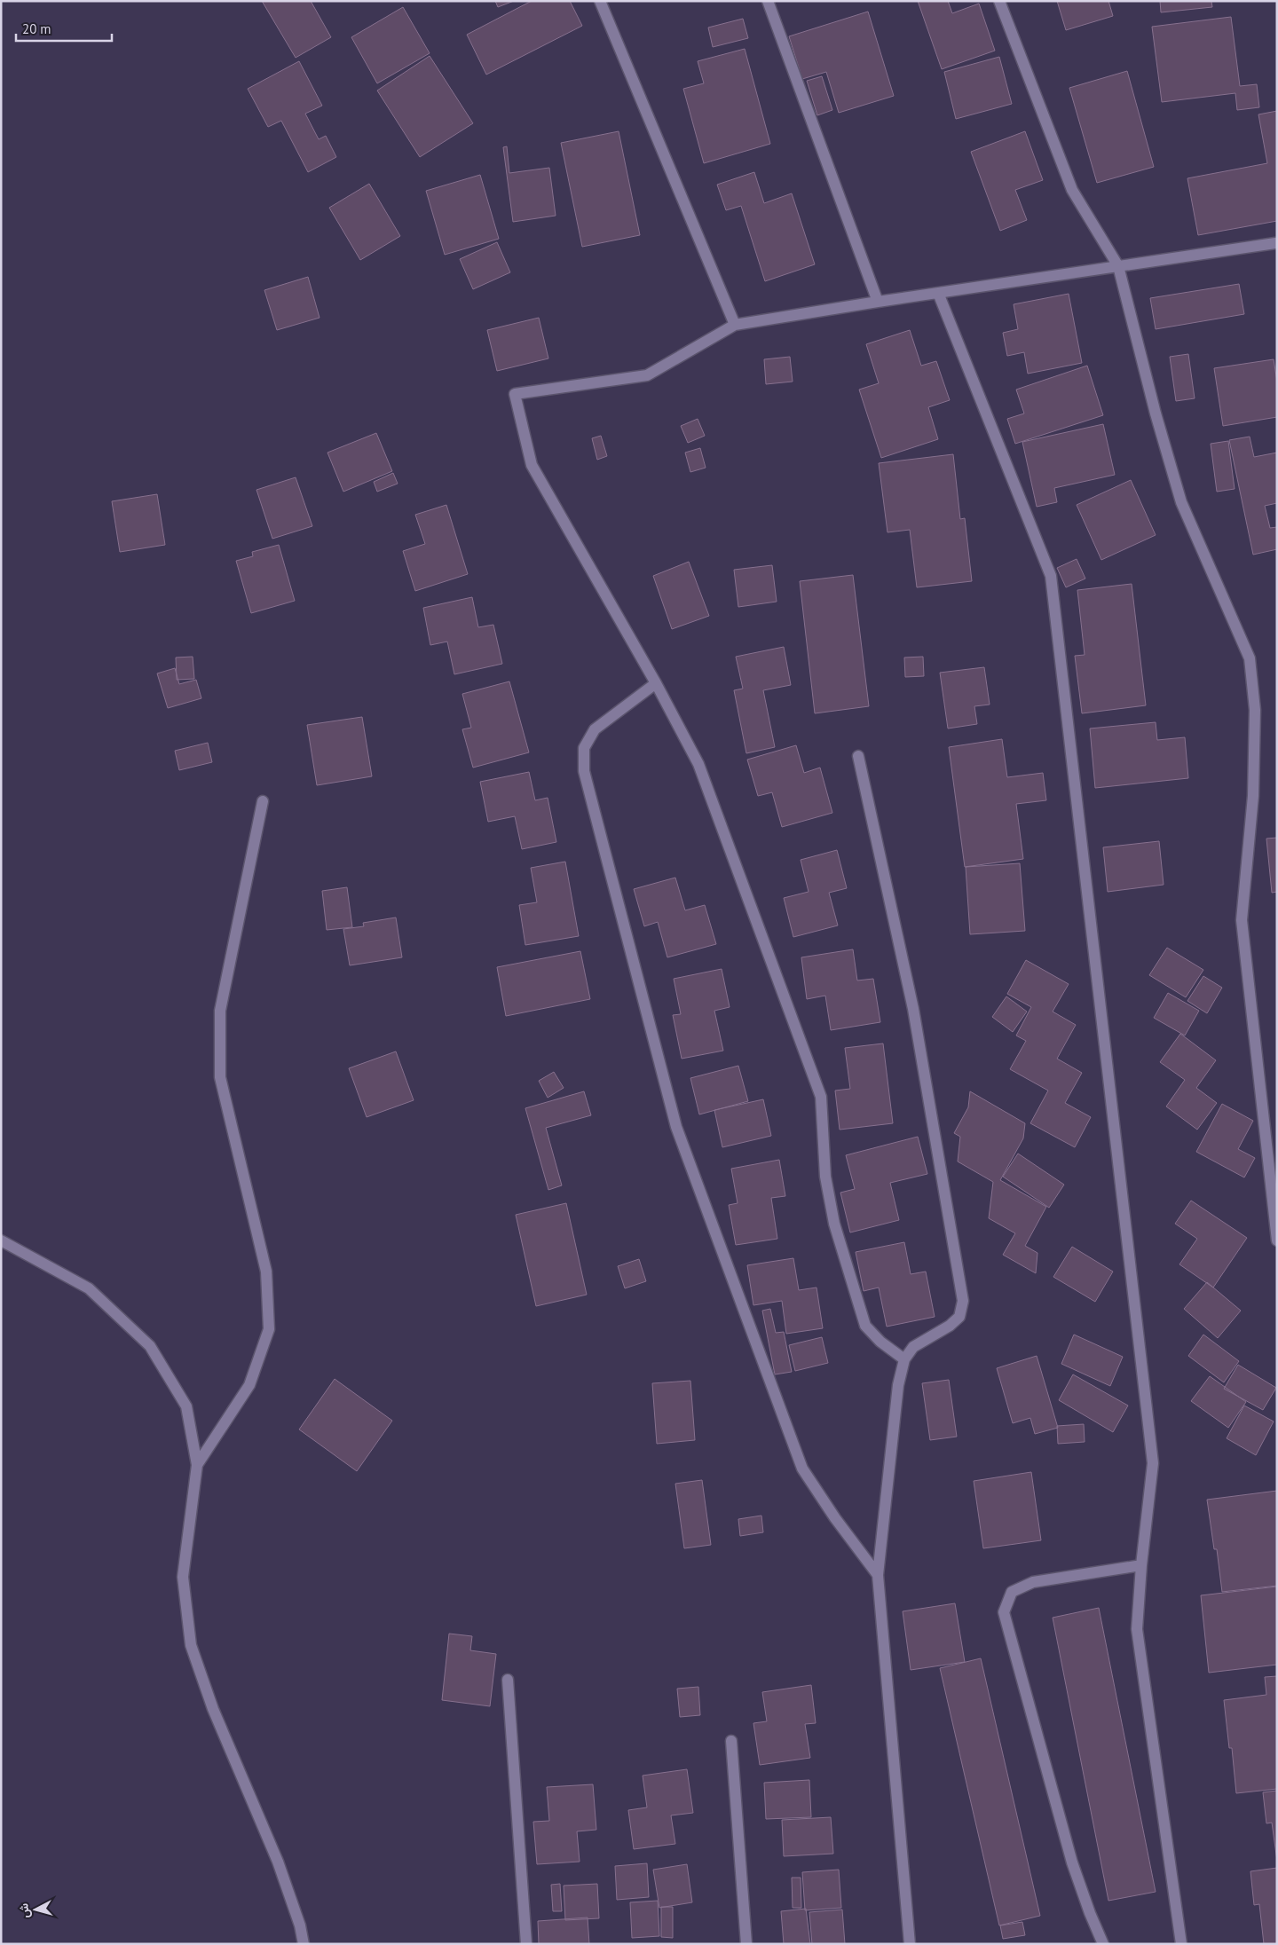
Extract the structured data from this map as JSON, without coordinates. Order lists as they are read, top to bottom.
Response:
{
  "scale_bar": "20 m",
  "north": "left"
}
